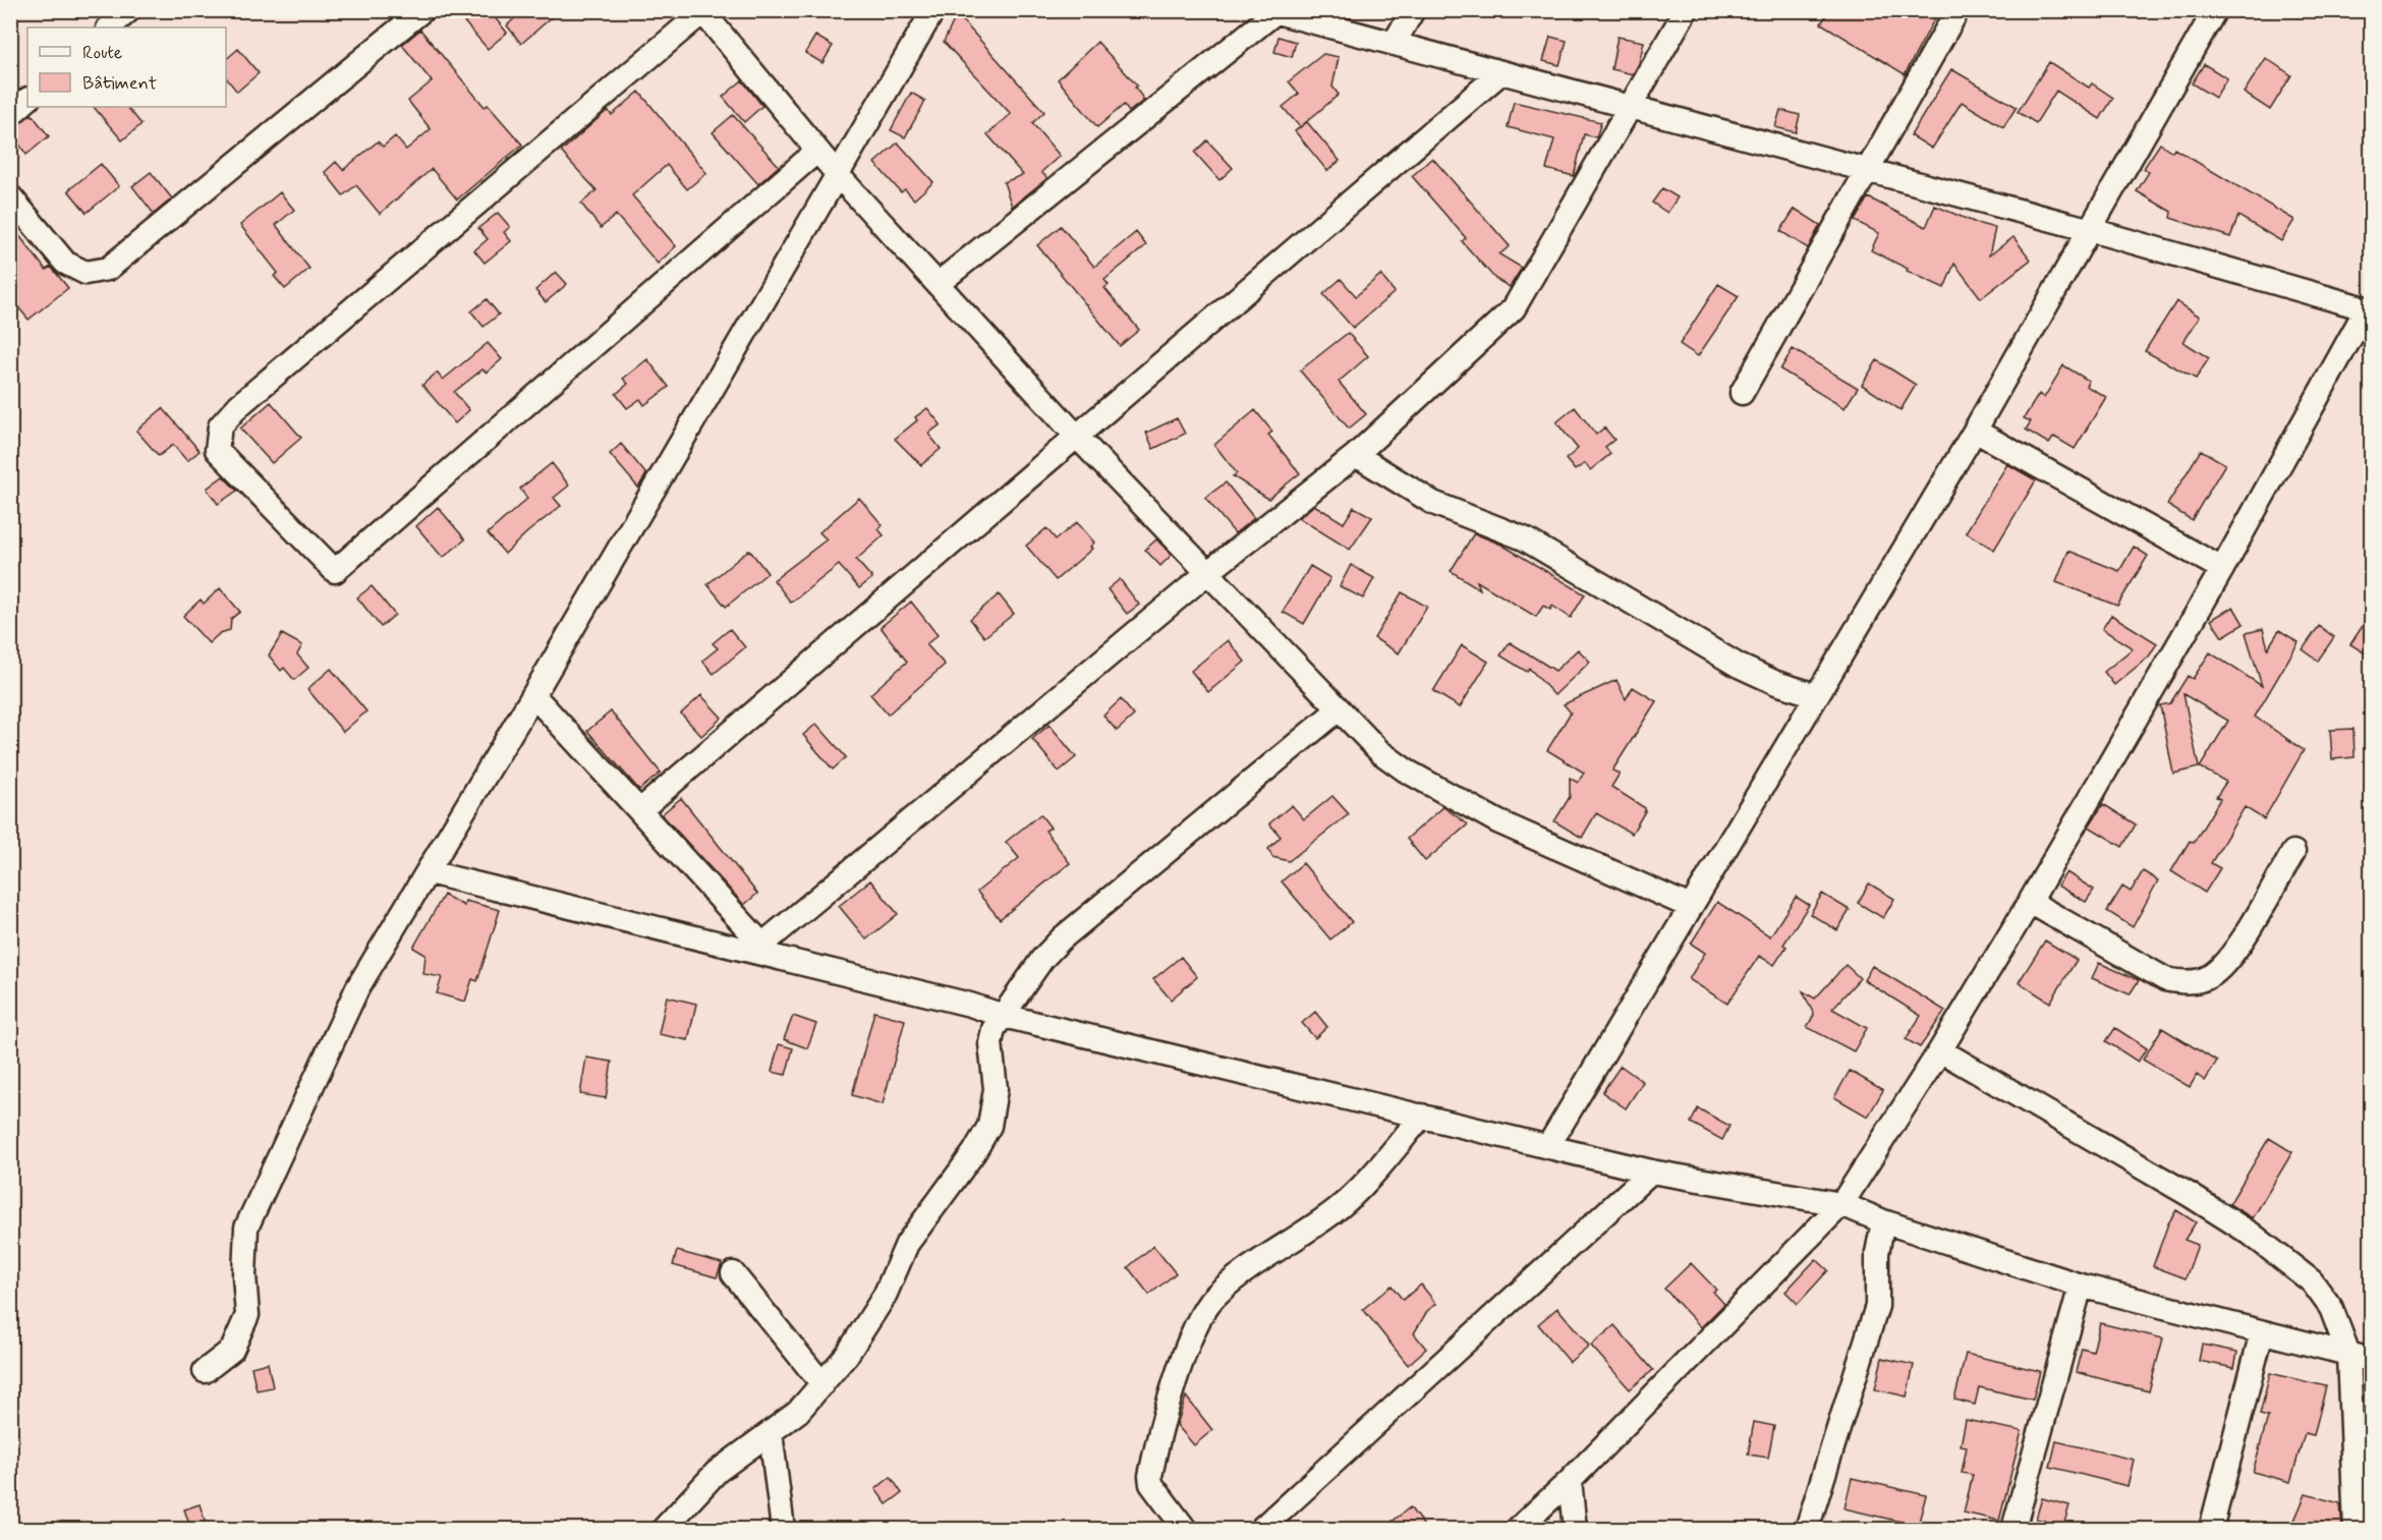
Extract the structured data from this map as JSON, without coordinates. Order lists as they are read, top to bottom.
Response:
{
  "legend": ["Route", "Bâtiment"]
}
